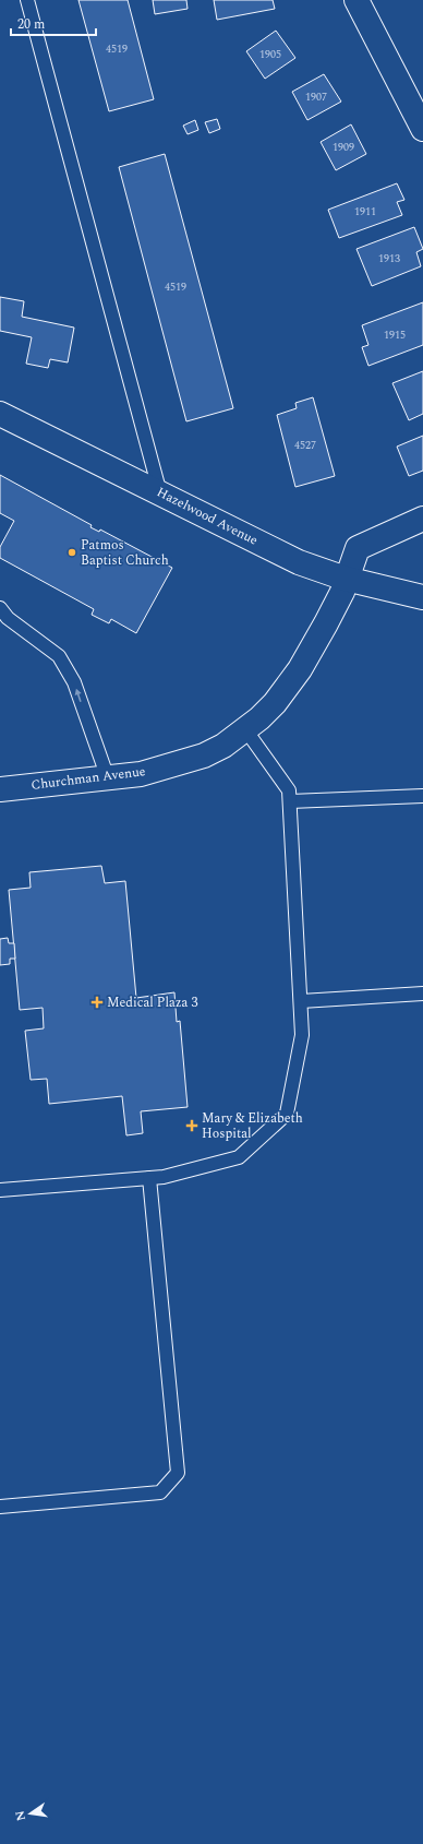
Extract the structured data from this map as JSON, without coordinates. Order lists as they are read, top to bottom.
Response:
{
  "streets": {
    "street": ["Hazelwood Avenue", "Churchman Avenue"]
  },
  "crossings": [
    ["Hazelwood Avenue", "Churchman Avenue"]
  ],
  "places": {
    "other": ["Patmos Baptist Church"],
    "health": ["Medical Plaza 3", "Mary & Elizabeth Hospital"]
  },
  "house_numbers": [
    "4519",
    "1905",
    "1907",
    "1909",
    "1911",
    "1913",
    "4519",
    "1915",
    "4527"
  ],
  "scale_bar": "20 m",
  "north": "left"
}
